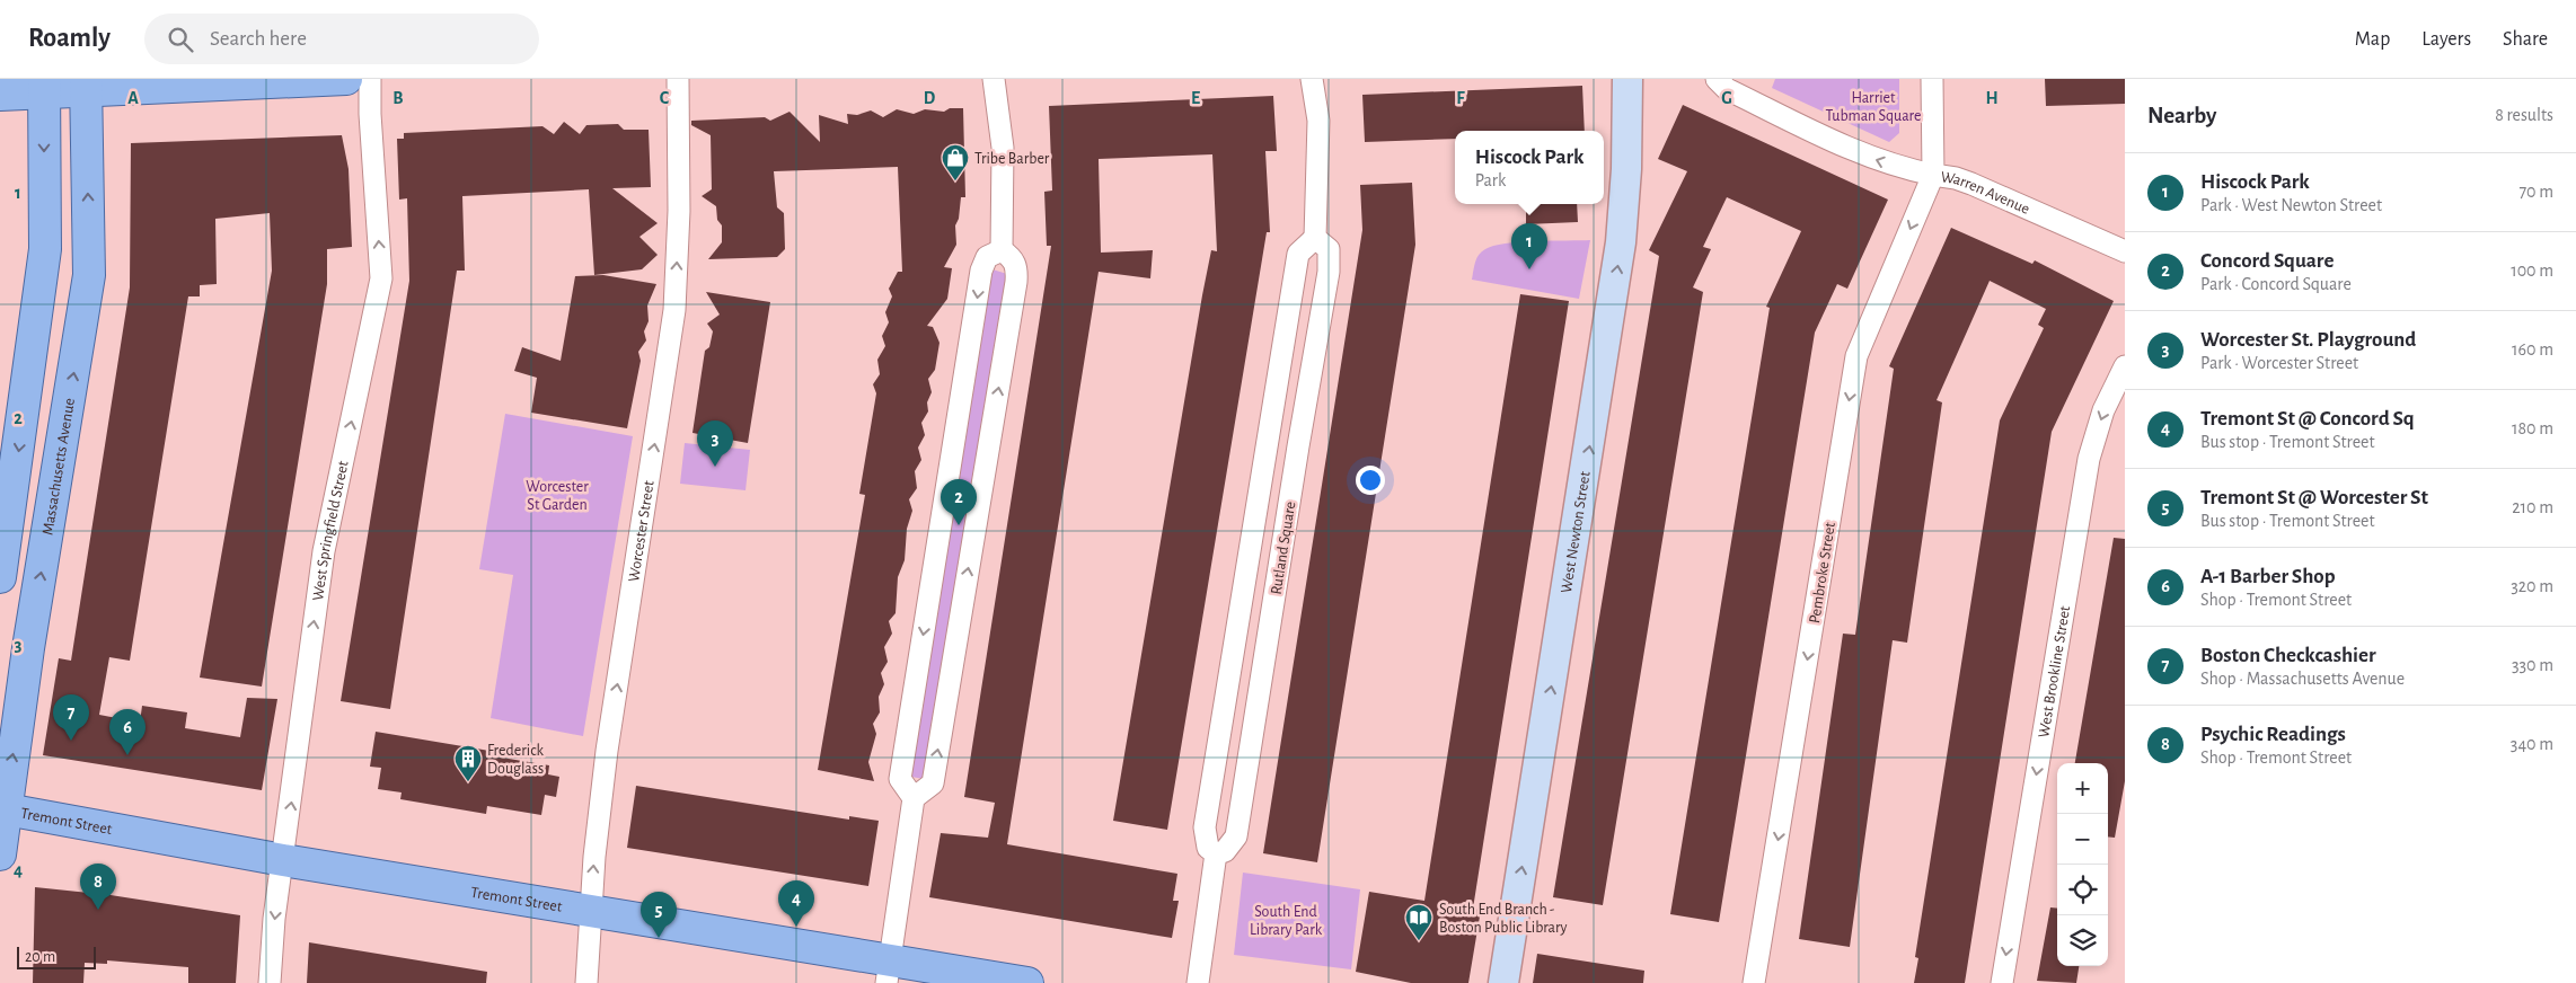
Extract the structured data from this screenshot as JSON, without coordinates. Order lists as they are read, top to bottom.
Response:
{
  "streets": {
    "main road": ["Massachusetts Avenue", "West Newton Street", "Tremont Street"],
    "street": [
      "Warren Avenue",
      "West Springfield Street",
      "Worcester Street",
      "Rutland Square",
      "Pembroke Street",
      "West Brookline Street"
    ]
  },
  "crossings": [
    ["Warren Avenue", "Pembroke Street"],
    ["Massachusetts Avenue", "Tremont Street"],
    ["West Springfield Street", "Tremont Street"],
    ["Worcester Street", "Tremont Street"]
  ],
  "one_way": [
    "Worcester Street",
    "West Newton Street",
    "Pembroke Street",
    "West Brookline Street"
  ],
  "parks": ["Harriet Tubman Square", "Worcester St Garden", "South End Library Park"],
  "places": {
    "shop": ["Tribe Barber"],
    "building": ["Frederick Douglass"],
    "library": ["South End Branch - Boston Public Library"]
  },
  "scale_bar": "20 m",
  "page": {
    "header": "Roamly",
    "search": "Search here",
    "nav": ["Map", "Layers", "Share"],
    "heading": ["Nearby", "8 results"],
    "popup": ["Hiscock Park", "Park"],
    "list": [
      {
        "mark": "1",
        "name": "Hiscock Park",
        "note": "Park · West Newton Street",
        "value": "70 m"
      },
      {
        "mark": "2",
        "name": "Concord Square",
        "note": "Park · Concord Square",
        "value": "100 m"
      },
      {
        "mark": "3",
        "name": "Worcester St. Playground",
        "note": "Park · Worcester Street",
        "value": "160 m"
      },
      {
        "mark": "4",
        "name": "Tremont St @ Concord Sq",
        "note": "Bus stop · Tremont Street",
        "value": "180 m"
      },
      {
        "mark": "5",
        "name": "Tremont St @ Worcester St",
        "note": "Bus stop · Tremont Street",
        "value": "210 m"
      },
      {
        "mark": "6",
        "name": "A-1 Barber Shop",
        "note": "Shop · Tremont Street",
        "value": "320 m"
      },
      {
        "mark": "7",
        "name": "Boston Checkcashier",
        "note": "Shop · Massachusetts Avenue",
        "value": "330 m"
      },
      {
        "mark": "8",
        "name": "Psychic Readings",
        "note": "Shop · Tremont Street",
        "value": "340 m"
      }
    ],
    "pins": [
      "1",
      "3",
      "2",
      "7",
      "6",
      "8",
      "4",
      "5"
    ],
    "map_buttons": ["+", "−"],
    "scale": "20 m"
  },
  "grid": {
    "columns": [
      "A",
      "B",
      "C",
      "D",
      "E",
      "F",
      "G",
      "H"
    ],
    "rows": [
      "1",
      "2",
      "3",
      "4"
    ]
  }
}
